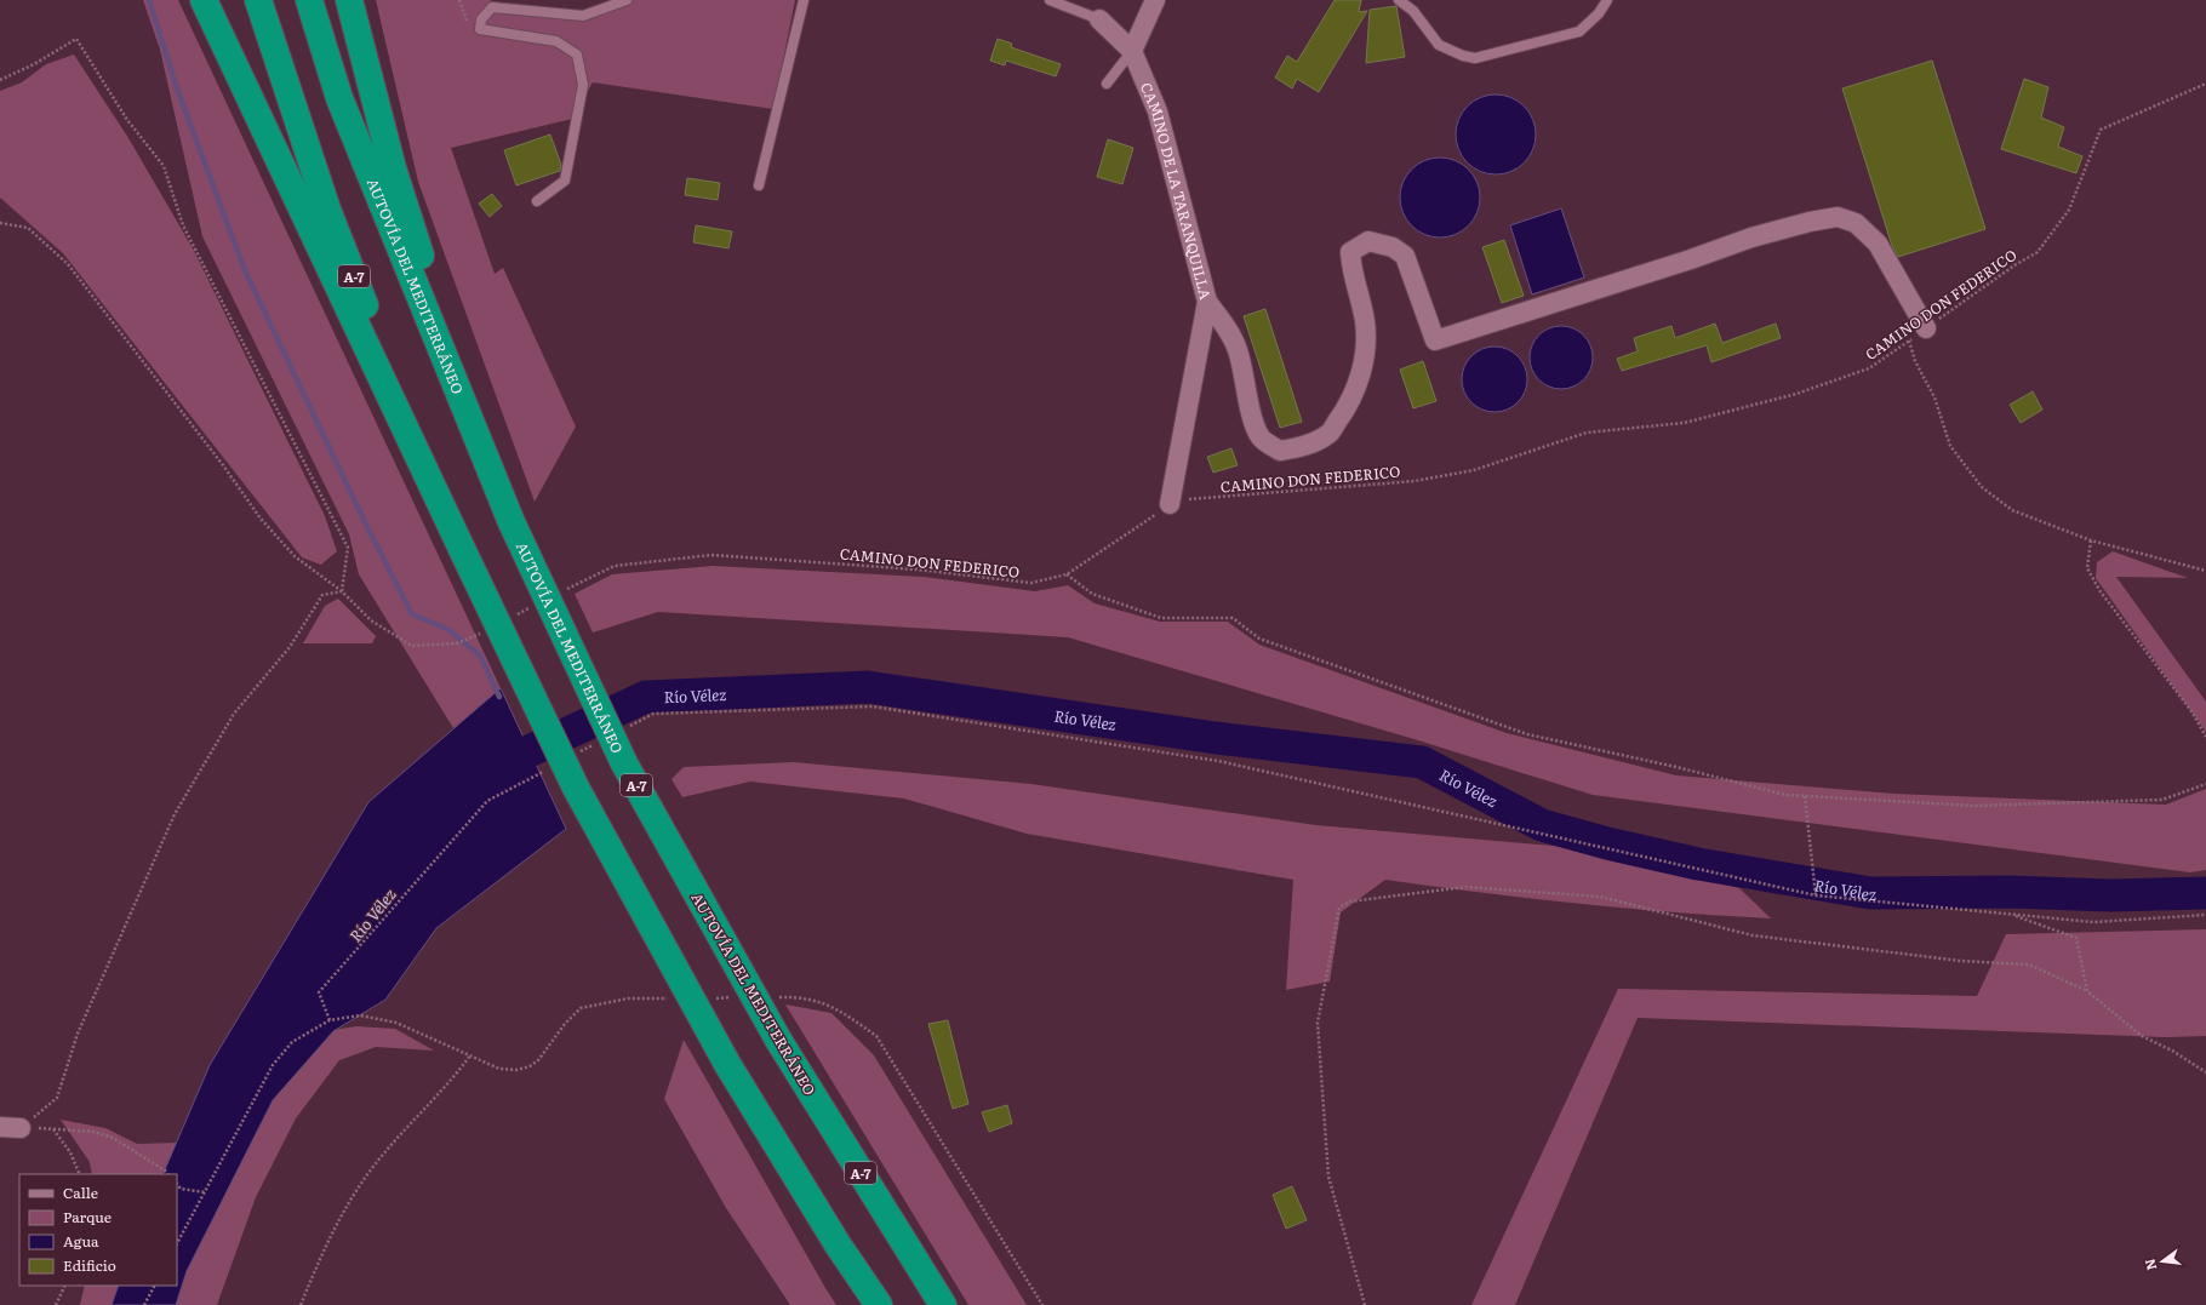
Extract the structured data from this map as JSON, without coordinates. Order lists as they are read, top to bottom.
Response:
{
  "streets": {
    "highway": ["A-7", "AUTOVÍA DEL MEDITERRÁNEO"],
    "street": ["CAMINO DE LA TARANQUILLA"],
    "path": ["CAMINO DON FEDERICO"]
  },
  "crossings": [
    ["CAMINO DE LA TARANQUILLA", "CAMINO DON FEDERICO"]
  ],
  "water": ["Río Vélez"],
  "legend": [
    "Calle",
    "Parque",
    "Agua",
    "Edificio"
  ],
  "north": "left"
}
